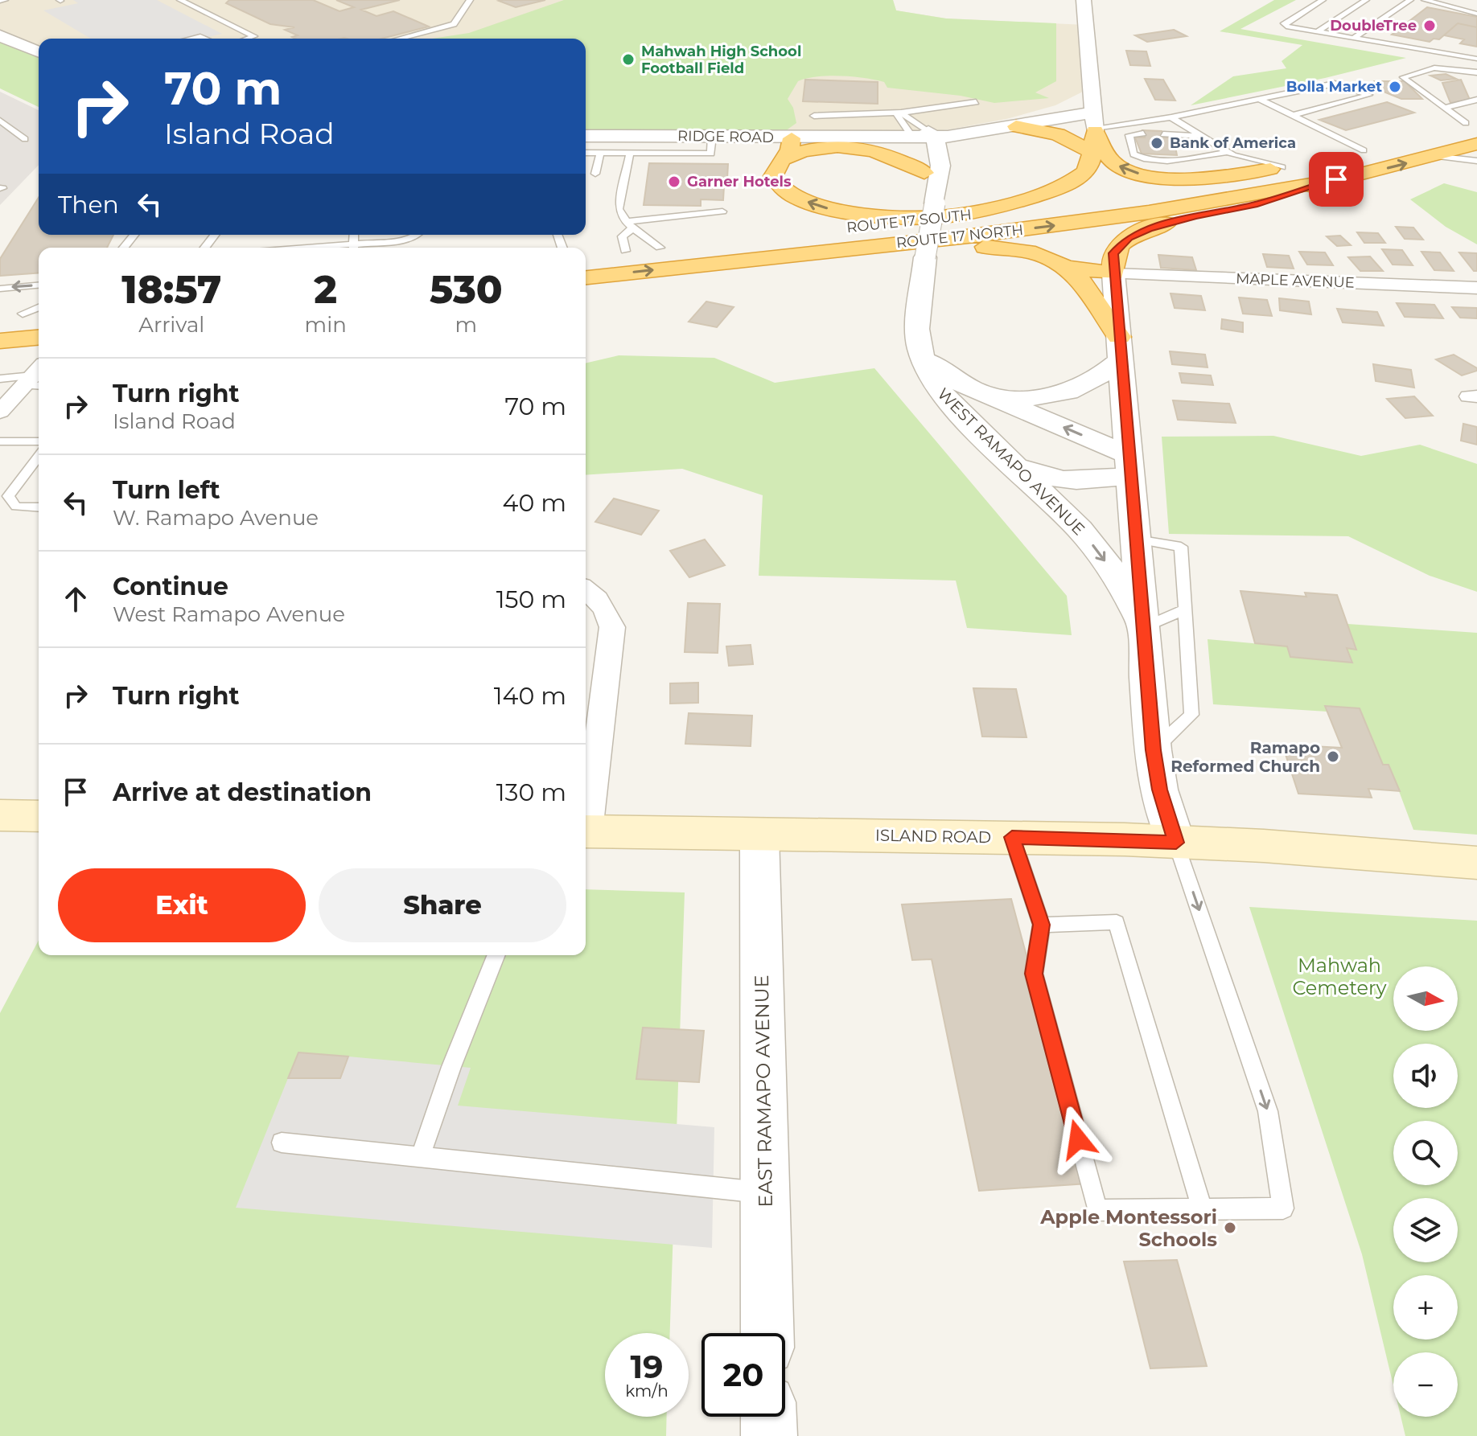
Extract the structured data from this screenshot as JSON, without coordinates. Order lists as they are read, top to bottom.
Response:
{
  "streets": {
    "highway": ["ROUTE 17 SOUTH", "ROUTE 17 NORTH"],
    "main road": ["ISLAND ROAD"],
    "street": [
      "RIDGE ROAD",
      "MAPLE AVENUE",
      "WEST RAMAPO AVENUE",
      "EAST RAMAPO AVENUE"
    ]
  },
  "crossings": [
    ["ROUTE 17 SOUTH", "WEST RAMAPO AVENUE"],
    ["ISLAND ROAD", "EAST RAMAPO AVENUE"]
  ],
  "parks": ["Mahwah Cemetery"],
  "places": [
    "DoubleTree",
    "Mahwah High School Football Field",
    "Bolla Market",
    "Bank of America",
    "Garner Hotels",
    "Ramapo Reformed Church",
    "Apple Montessori Schools"
  ],
  "north": "right",
  "page": {
    "turn": ["70 m", "Island Road"],
    "then": "Then",
    "eta": [
      "18:57",
      "Arrival",
      "2",
      "min",
      "530",
      "m"
    ],
    "list": [
      {
        "name": "Turn right",
        "note": "Island Road",
        "value": "70 m"
      },
      {
        "name": "Turn left",
        "note": "W. Ramapo Avenue",
        "value": "40 m"
      },
      {
        "name": "Continue",
        "note": "West Ramapo Avenue",
        "value": "150 m"
      },
      {
        "name": "Turn right",
        "value": "140 m"
      },
      {
        "name": "Arrive at destination",
        "value": "130 m"
      }
    ],
    "buttons": ["Exit", "Share"],
    "map_buttons": ["+", "−"],
    "speed": "19 km/h",
    "limit": "20"
  }
}
